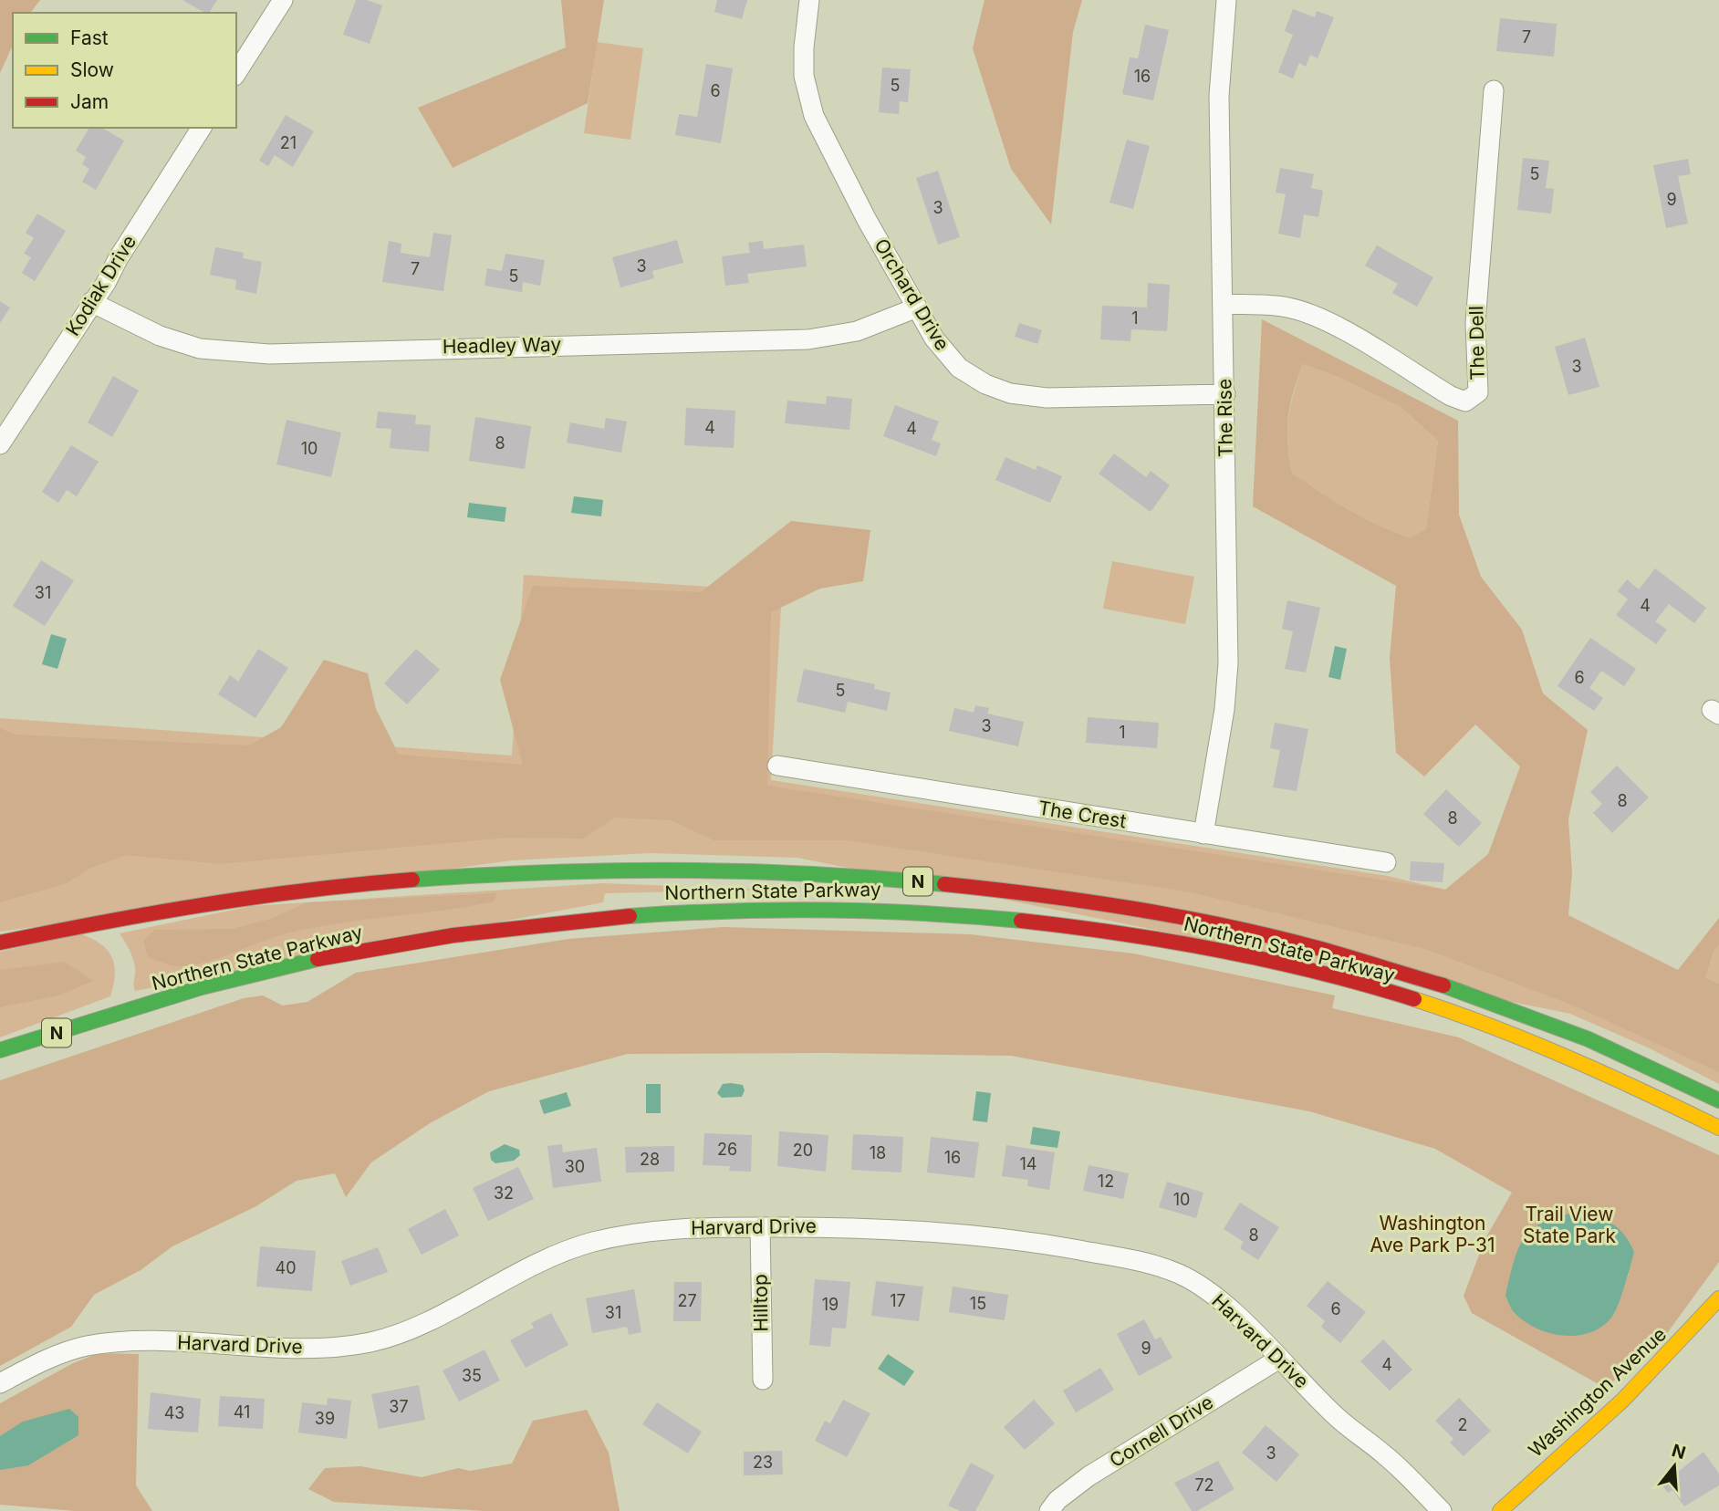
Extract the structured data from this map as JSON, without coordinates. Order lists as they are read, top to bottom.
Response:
{
  "streets": {
    "main road": ["N", "Northern State Parkway", "Washington Avenue"],
    "street": [
      "Kodiak Drive",
      "Orchard Drive",
      "The Dell",
      "Headley Way",
      "The Rise",
      "The Crest",
      "Harvard Drive",
      "Hilltop",
      "Cornell Drive"
    ]
  },
  "crossings": [
    ["Kodiak Drive", "Headley Way"],
    ["Orchard Drive", "Headley Way"],
    ["Orchard Drive", "The Rise"],
    ["The Dell", "The Rise"],
    ["The Rise", "The Crest"],
    ["Harvard Drive", "Hilltop"],
    ["Harvard Drive", "Cornell Drive"]
  ],
  "parks": ["Trail View State Park", "Washington Ave Park P-31"],
  "house_numbers": [
    "7",
    "16",
    "5",
    "6",
    "21",
    "5",
    "9",
    "3",
    "3",
    "7",
    "5",
    "1",
    "3",
    "4",
    "4",
    "8",
    "10",
    "31",
    "4",
    "6",
    "5",
    "3",
    "1",
    "8",
    "8",
    "26",
    "20",
    "18",
    "16",
    "28",
    "14",
    "30",
    "12",
    "32",
    "10",
    "8",
    "40",
    "27",
    "17",
    "15",
    "19",
    "6",
    "31",
    "9",
    "4",
    "35",
    "37",
    "41",
    "43",
    "39",
    "2",
    "3",
    "23",
    "72"
  ],
  "legend": ["Fast", "Slow", "Jam"],
  "north": "top"
}
